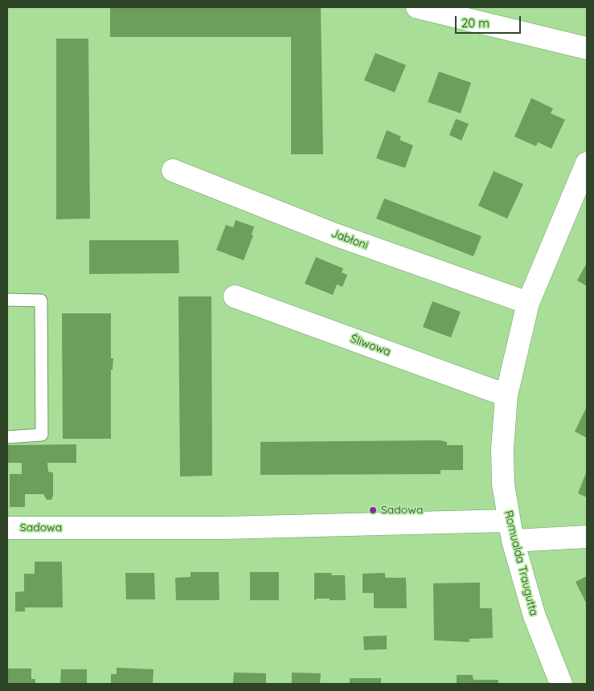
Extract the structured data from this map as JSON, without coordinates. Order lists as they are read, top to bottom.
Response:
{
  "streets": {
    "street": [
      "Jabłoni",
      "Śliwowa",
      "Sadowa",
      "Romualda Traugutta"
    ]
  },
  "crossings": [
    ["Jabłoni", "Romualda Traugutta"],
    ["Śliwowa", "Romualda Traugutta"],
    ["Sadowa", "Romualda Traugutta"]
  ],
  "places": ["Sadowa"],
  "scale_bar": "20 m"
}
